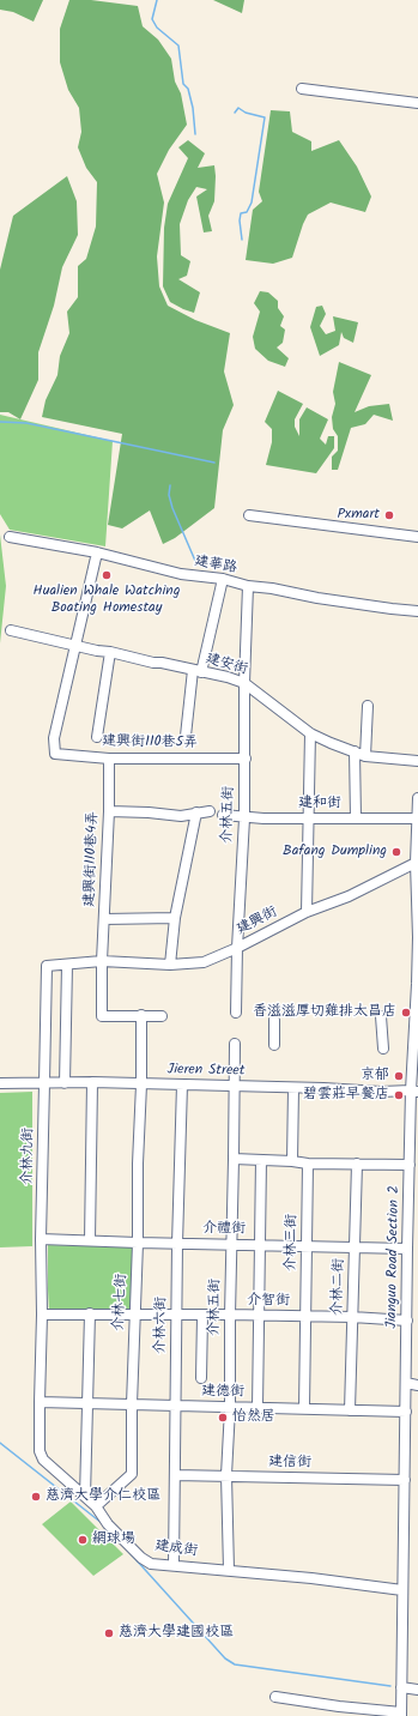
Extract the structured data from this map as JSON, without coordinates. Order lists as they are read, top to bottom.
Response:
{
  "streets": {
    "street": [
      "建華路",
      "建安街",
      "建興街110巷5弄",
      "建和街",
      "介林五街",
      "建興街110巷4弄",
      "建興街",
      "Jieren Street",
      "介林九街",
      "介禮街",
      "介林三街",
      "Jianguo Road Section 2",
      "介林二街",
      "介智街",
      "介林七街",
      "介林六街",
      "建德街",
      "建信街",
      "建成街"
    ]
  },
  "crossings": [
    ["建華路", "介林五街"],
    ["建安街", "建興街110巷5弄"],
    ["建安街", "介林五街"],
    ["建興街110巷5弄", "介林五街"],
    ["建興街110巷5弄", "建興街110巷4弄"],
    ["建和街", "介林五街"],
    ["建和街", "Jianguo Road Section 2"],
    ["介林五街", "建興街"],
    ["介林五街", "Jieren Street"],
    ["介林五街", "介禮街"],
    ["介林五街", "介智街"],
    ["介林五街", "建德街"],
    ["介林五街", "建信街"],
    ["介林五街", "建成街"],
    ["建興街110巷4弄", "建興街"],
    ["建興街110巷4弄", "介林九街"],
    ["建興街110巷4弄", "介林七街"],
    ["建興街", "介林九街"],
    ["建興街", "Jianguo Road Section 2"],
    ["Jieren Street", "介林九街"],
    ["Jieren Street", "Jianguo Road Section 2"],
    ["Jieren Street", "介林七街"],
    ["Jieren Street", "介林六街"],
    ["介林九街", "介禮街"],
    ["介林九街", "介智街"],
    ["介林九街", "建德街"],
    ["介林九街", "建成街"],
    ["介禮街", "介林三街"],
    ["介禮街", "Jianguo Road Section 2"],
    ["介禮街", "介林二街"],
    ["介禮街", "介林七街"],
    ["介禮街", "介林六街"],
    ["介林三街", "介智街"],
    ["介林三街", "建德街"],
    ["Jianguo Road Section 2", "介智街"],
    ["Jianguo Road Section 2", "建德街"],
    ["Jianguo Road Section 2", "建信街"],
    ["Jianguo Road Section 2", "建成街"],
    ["介林二街", "介智街"],
    ["介林二街", "建德街"],
    ["介智街", "介林七街"],
    ["介智街", "介林六街"],
    ["介林七街", "建德街"],
    ["介林七街", "建成街"],
    ["介林六街", "建德街"],
    ["介林六街", "建信街"],
    ["介林六街", "建成街"],
    ["建德街", "建成街"]
  ],
  "places": [
    "Pxmart",
    "Hualien Whale Watching Boating Homestay",
    "Bafang Dumpling",
    "香滋滋厚切雞排太昌店",
    "京郁",
    "碧雲莊早餐店",
    "怡然居",
    "慈濟大學介仁校區",
    "網球場",
    "慈濟大學建國校區"
  ]
}
